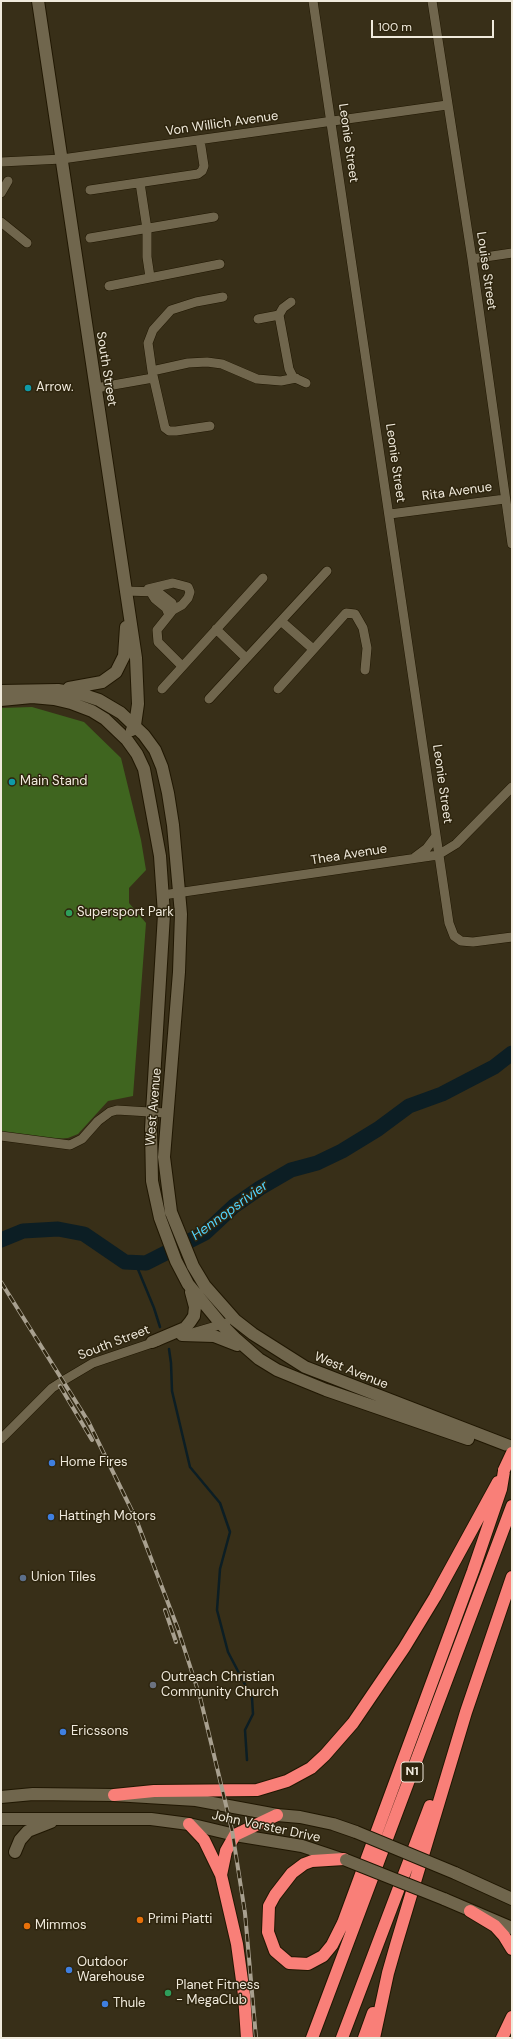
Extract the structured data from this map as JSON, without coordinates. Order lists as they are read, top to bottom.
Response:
{
  "streets": {
    "highway": ["N1"],
    "street": [
      "Von Willich Avenue",
      "Leonie Street",
      "Louise Street",
      "South Street",
      "Rita Avenue",
      "Thea Avenue",
      "West Avenue",
      "John Vorster Drive"
    ]
  },
  "crossings": [
    ["Von Willich Avenue", "Leonie Street"],
    ["Von Willich Avenue", "Louise Street"],
    ["Von Willich Avenue", "South Street"],
    ["Leonie Street", "Rita Avenue"],
    ["Leonie Street", "Thea Avenue"],
    ["Louise Street", "Rita Avenue"],
    ["South Street", "West Avenue"],
    ["Thea Avenue", "West Avenue"]
  ],
  "water": ["Hennopsrivier"],
  "places": [
    "Arrow.",
    "Main Stand",
    "Supersport Park",
    "Home Fires",
    "Hattingh Motors",
    "Union Tiles",
    "Outreach Christian Community Church",
    "Ericssons",
    "Primi Piatti",
    "Mimmos",
    "Outdoor Warehouse",
    "Planet Fitness - MegaClub",
    "Thule"
  ],
  "scale_bar": "100 m"
}
